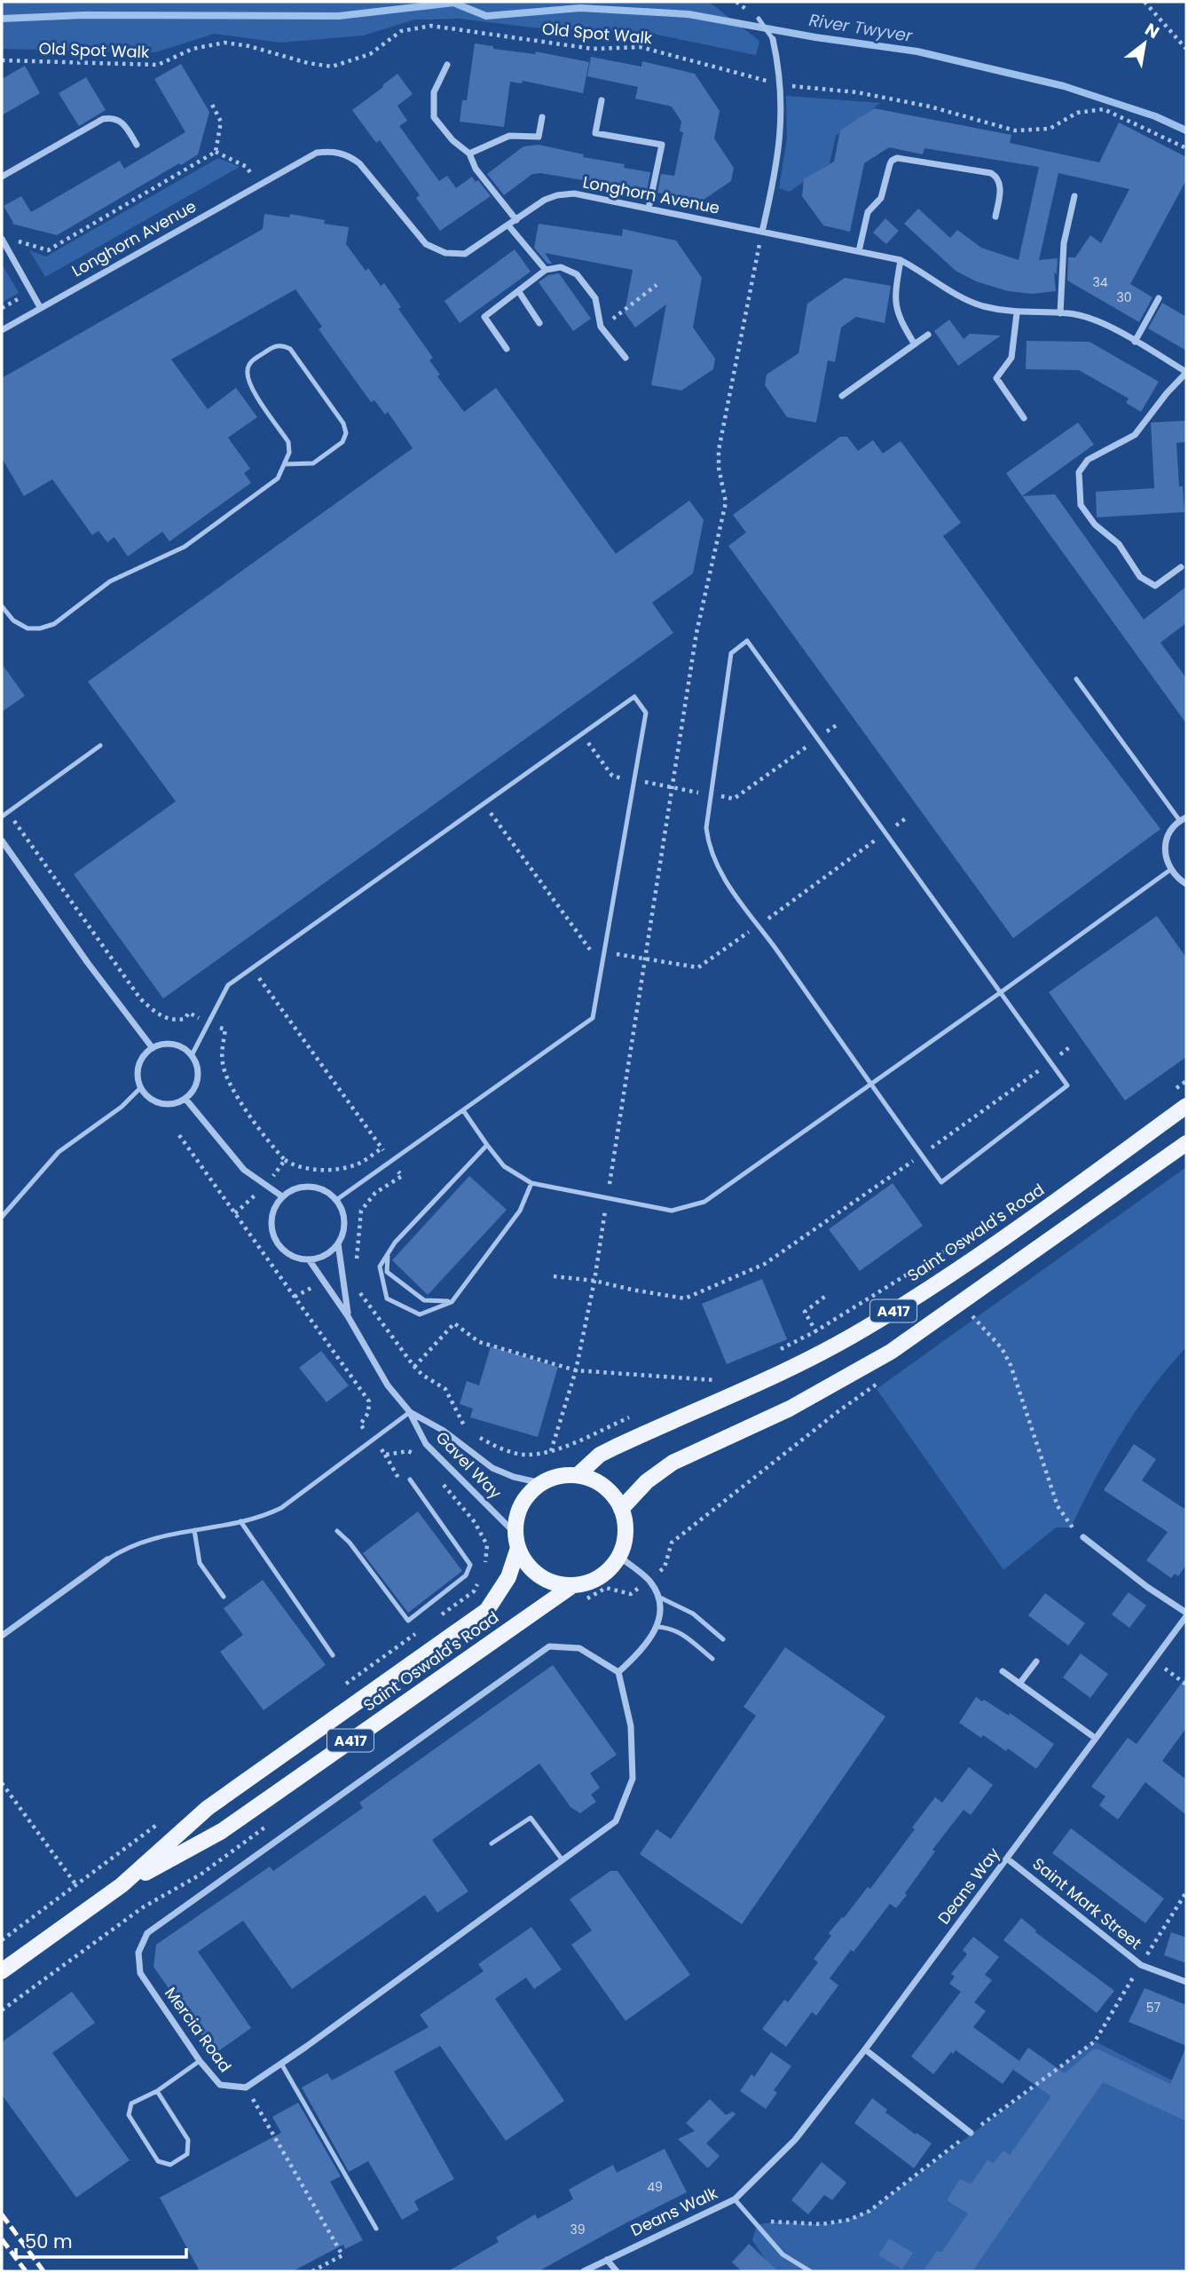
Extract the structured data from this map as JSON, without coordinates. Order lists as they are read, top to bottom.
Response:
{
  "streets": {
    "main road": ["Saint Oswald's Road", "A417"],
    "street": [
      "Longhorn Avenue",
      "Gavel Way",
      "Deans Way",
      "Saint Mark Street",
      "Mercia Road",
      "Deans Walk"
    ],
    "path": ["Old Spot Walk"]
  },
  "crossings": [
    ["Saint Oswald's Road", "A417"],
    ["Saint Oswald's Road", "Gavel Way"],
    ["A417", "Gavel Way"],
    ["Deans Way", "Saint Mark Street"],
    ["Deans Way", "Deans Walk"]
  ],
  "water": ["River Twyver"],
  "house_numbers": [
    "34",
    "30",
    "57",
    "49",
    "39"
  ],
  "scale_bar": "50 m",
  "north": "top right"
}
